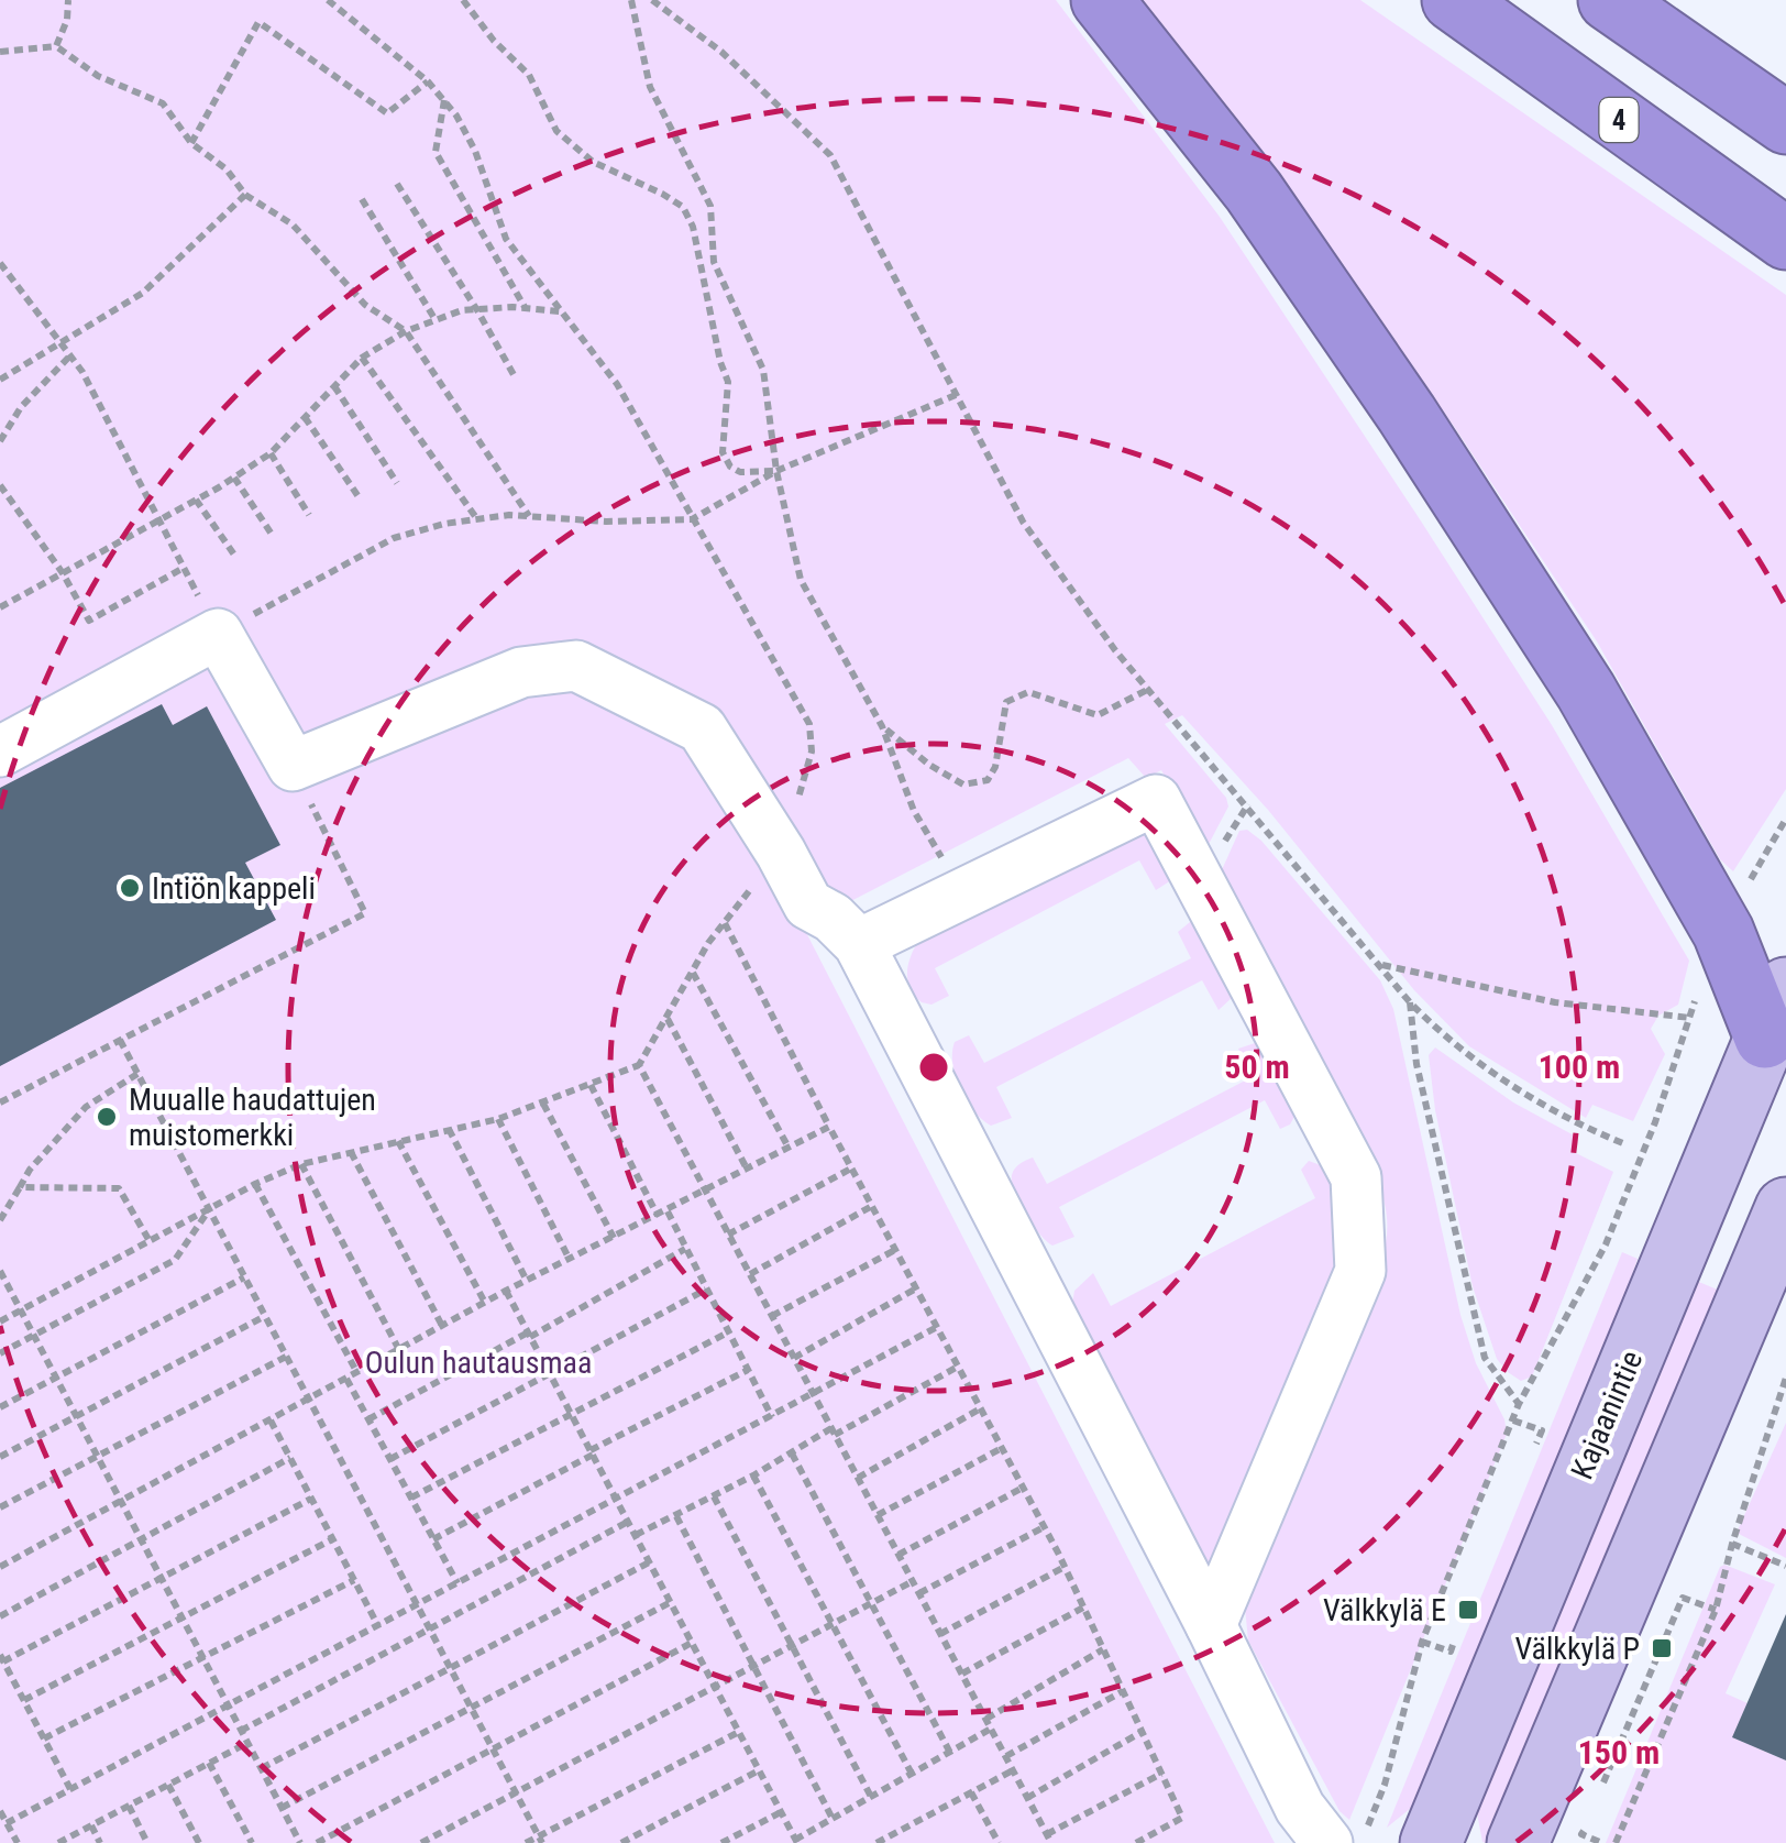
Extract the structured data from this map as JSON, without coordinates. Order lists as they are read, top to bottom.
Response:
{
  "streets": {
    "highway": ["4"],
    "main road": ["Kajaanintie"]
  },
  "parks": ["Oulun hautausmaa"],
  "places": {
    "other": ["Intiön kappeli", "Muualle haudattujen muistomerkki"],
    "transit": ["Välkkylä E", "Välkkylä P"]
  },
  "rings": ["50 m", "100 m", "150 m"]
}
